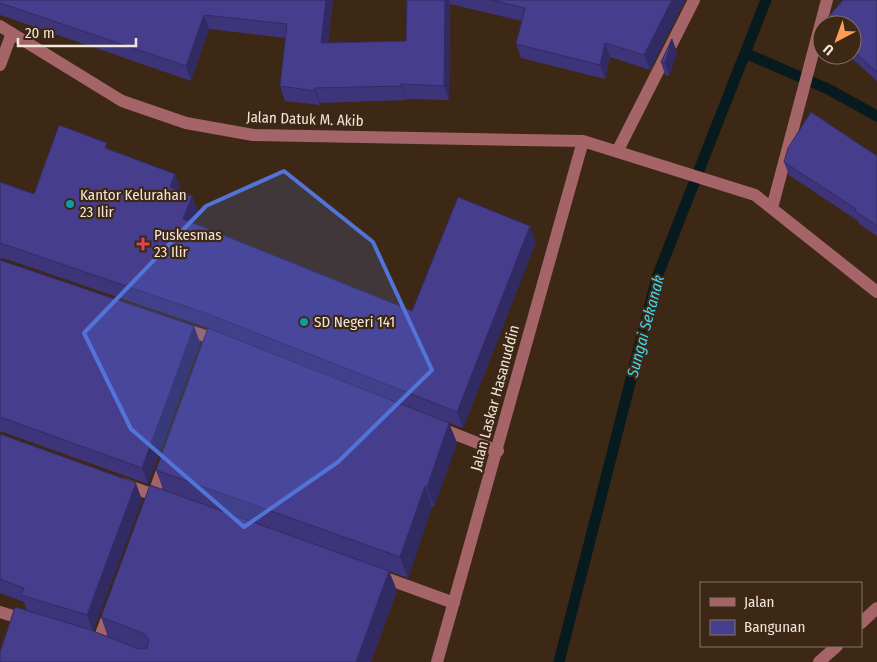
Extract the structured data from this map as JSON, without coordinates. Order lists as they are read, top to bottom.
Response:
{
  "streets": {
    "street": ["Jalan Datuk M. Akib", "Jalan Laskar Hasanuddin"]
  },
  "crossings": [
    ["Jalan Datuk M. Akib", "Jalan Laskar Hasanuddin"]
  ],
  "water": ["Sungai Sekanak"],
  "places": {
    "other": ["Kantor Kelurahan 23 Ilir", "SD Negeri 141"],
    "health": ["Puskesmas 23 Ilir"]
  },
  "legend": ["Jalan", "Bangunan"],
  "scale_bar": "20 m",
  "north": "bottom left"
}
